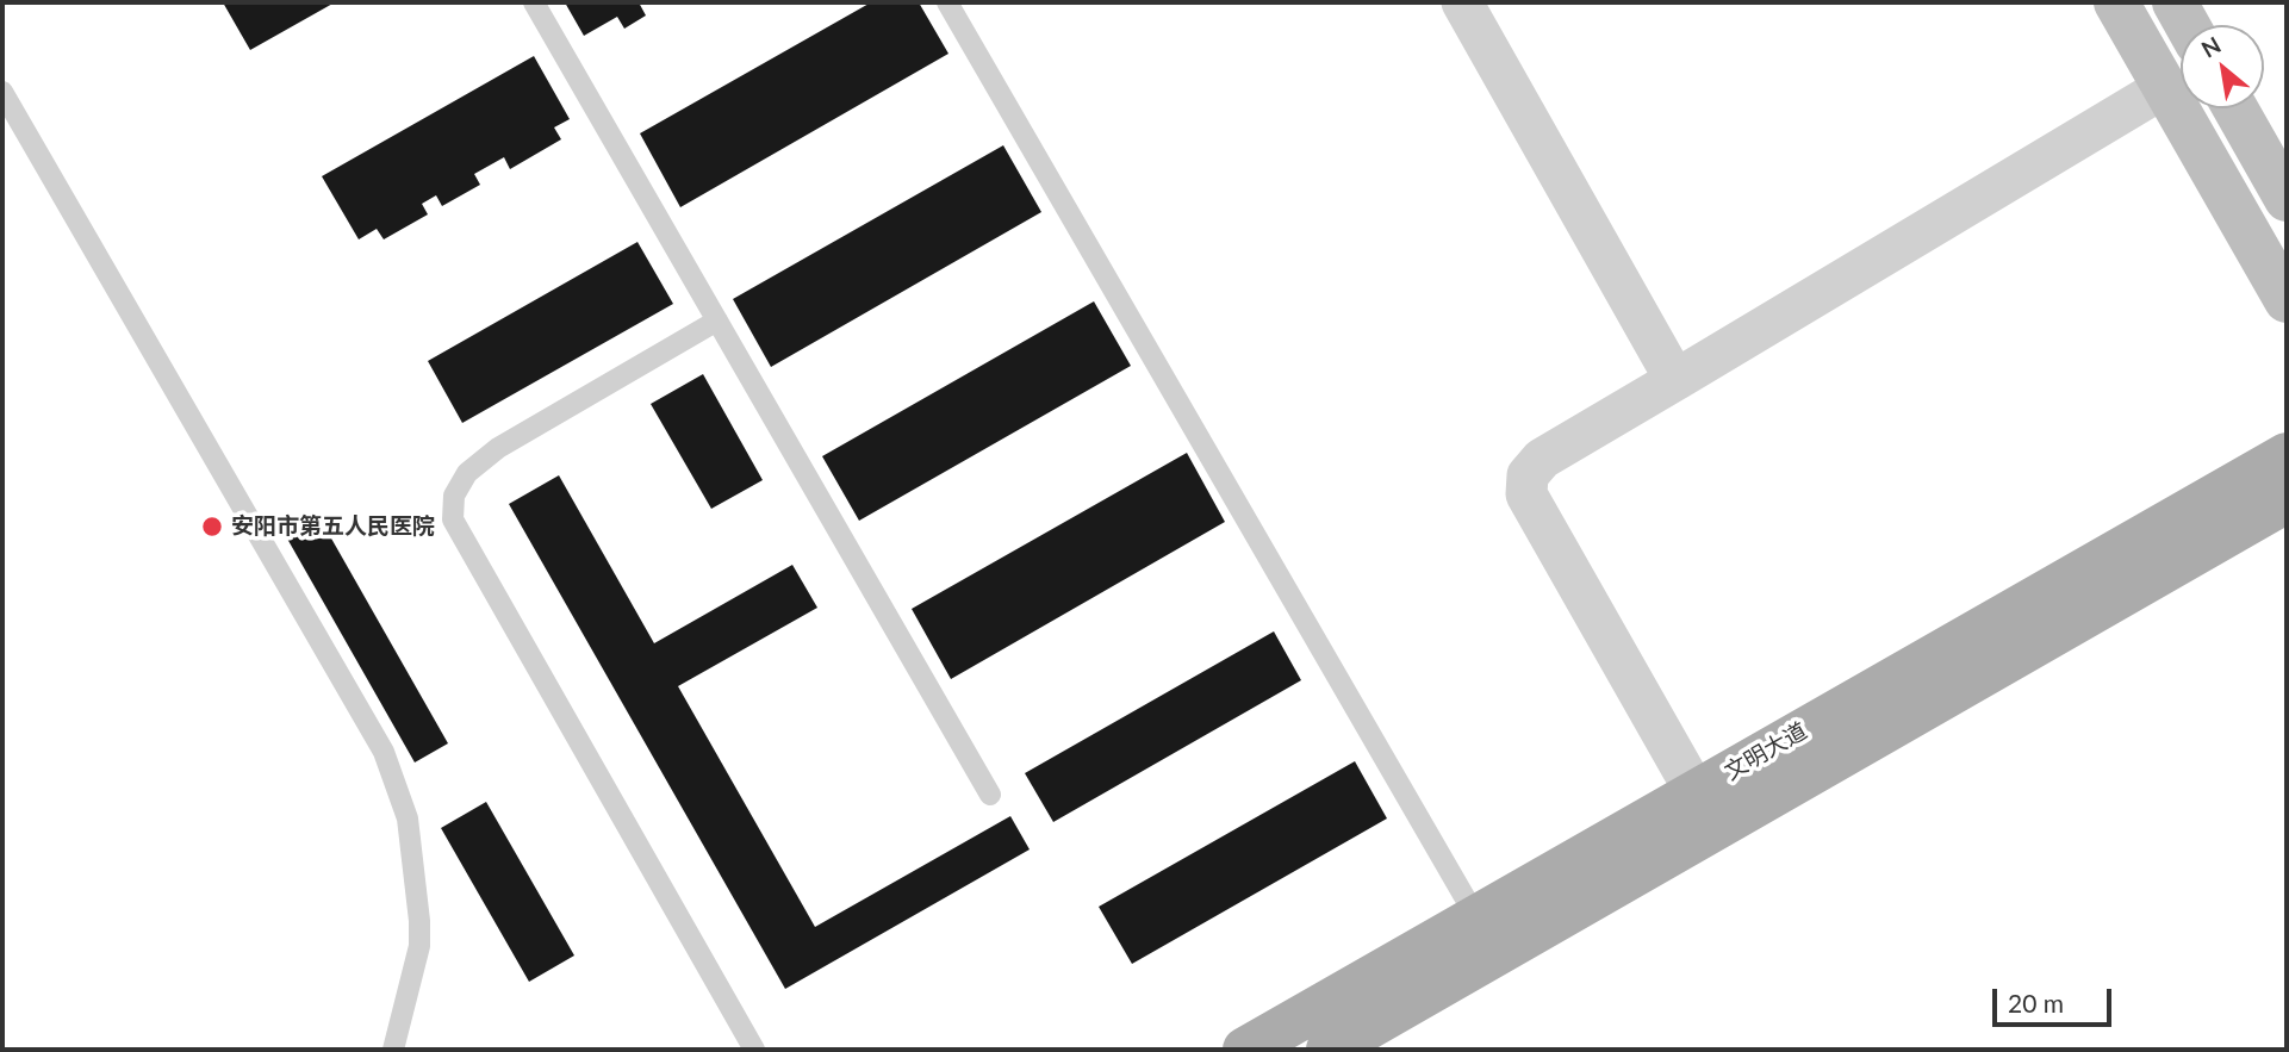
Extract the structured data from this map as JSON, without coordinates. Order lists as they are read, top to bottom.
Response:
{
  "streets": {
    "main road": ["文明大道"]
  },
  "places": ["安阳市第五人民医院"],
  "scale_bar": "20 m",
  "north": "top left"
}
